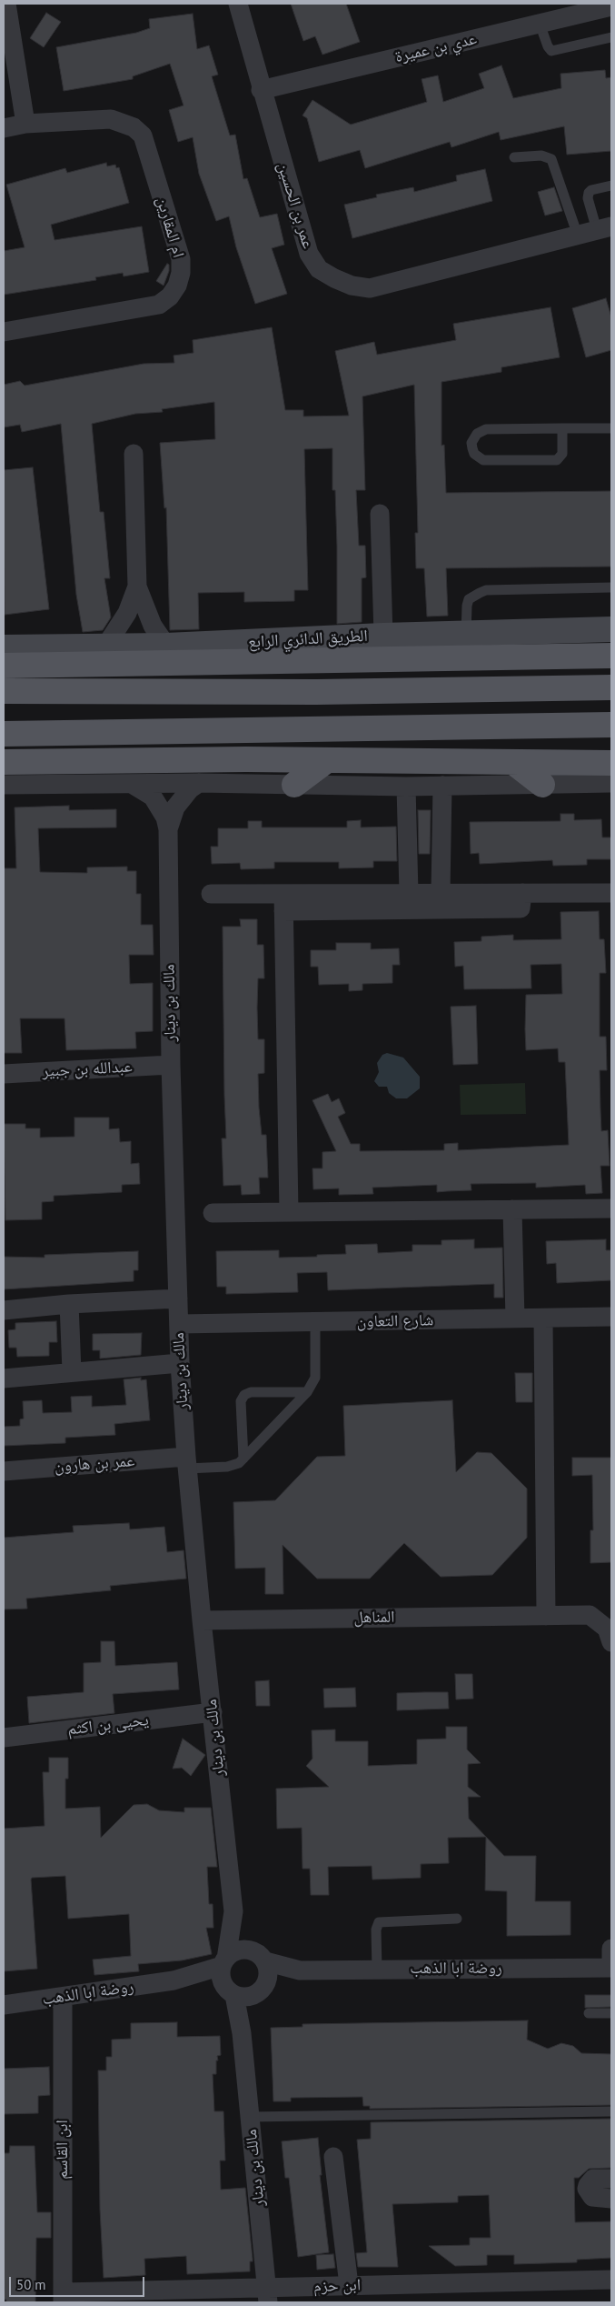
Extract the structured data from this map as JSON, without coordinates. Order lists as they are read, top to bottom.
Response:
{
  "streets": {
    "street": [
      "عدي بن عميرة",
      "عمر بن الحسين",
      "ام المقارين",
      "الطريق الدائري الرابع",
      "مالك بن دينار",
      "عبدالله بن جبير",
      "شارع التعاون",
      "عمر بن هارون",
      "المناهل",
      "يحيى بن اكثم",
      "روضة ابا الذهب",
      "ابن القاسم",
      "ابن حزم"
    ]
  },
  "crossings": [
    ["عدي بن عميرة", "عمر بن الحسين"],
    ["مالك بن دينار", "عبدالله بن جبير"],
    ["مالك بن دينار", "شارع التعاون"],
    ["مالك بن دينار", "عمر بن هارون"],
    ["مالك بن دينار", "المناهل"],
    ["مالك بن دينار", "يحيى بن اكثم"],
    ["مالك بن دينار", "روضة ابا الذهب"],
    ["مالك بن دينار", "ابن حزم"],
    ["روضة ابا الذهب", "ابن القاسم"],
    ["ابن القاسم", "ابن حزم"]
  ],
  "scale_bar": "50 m"
}
